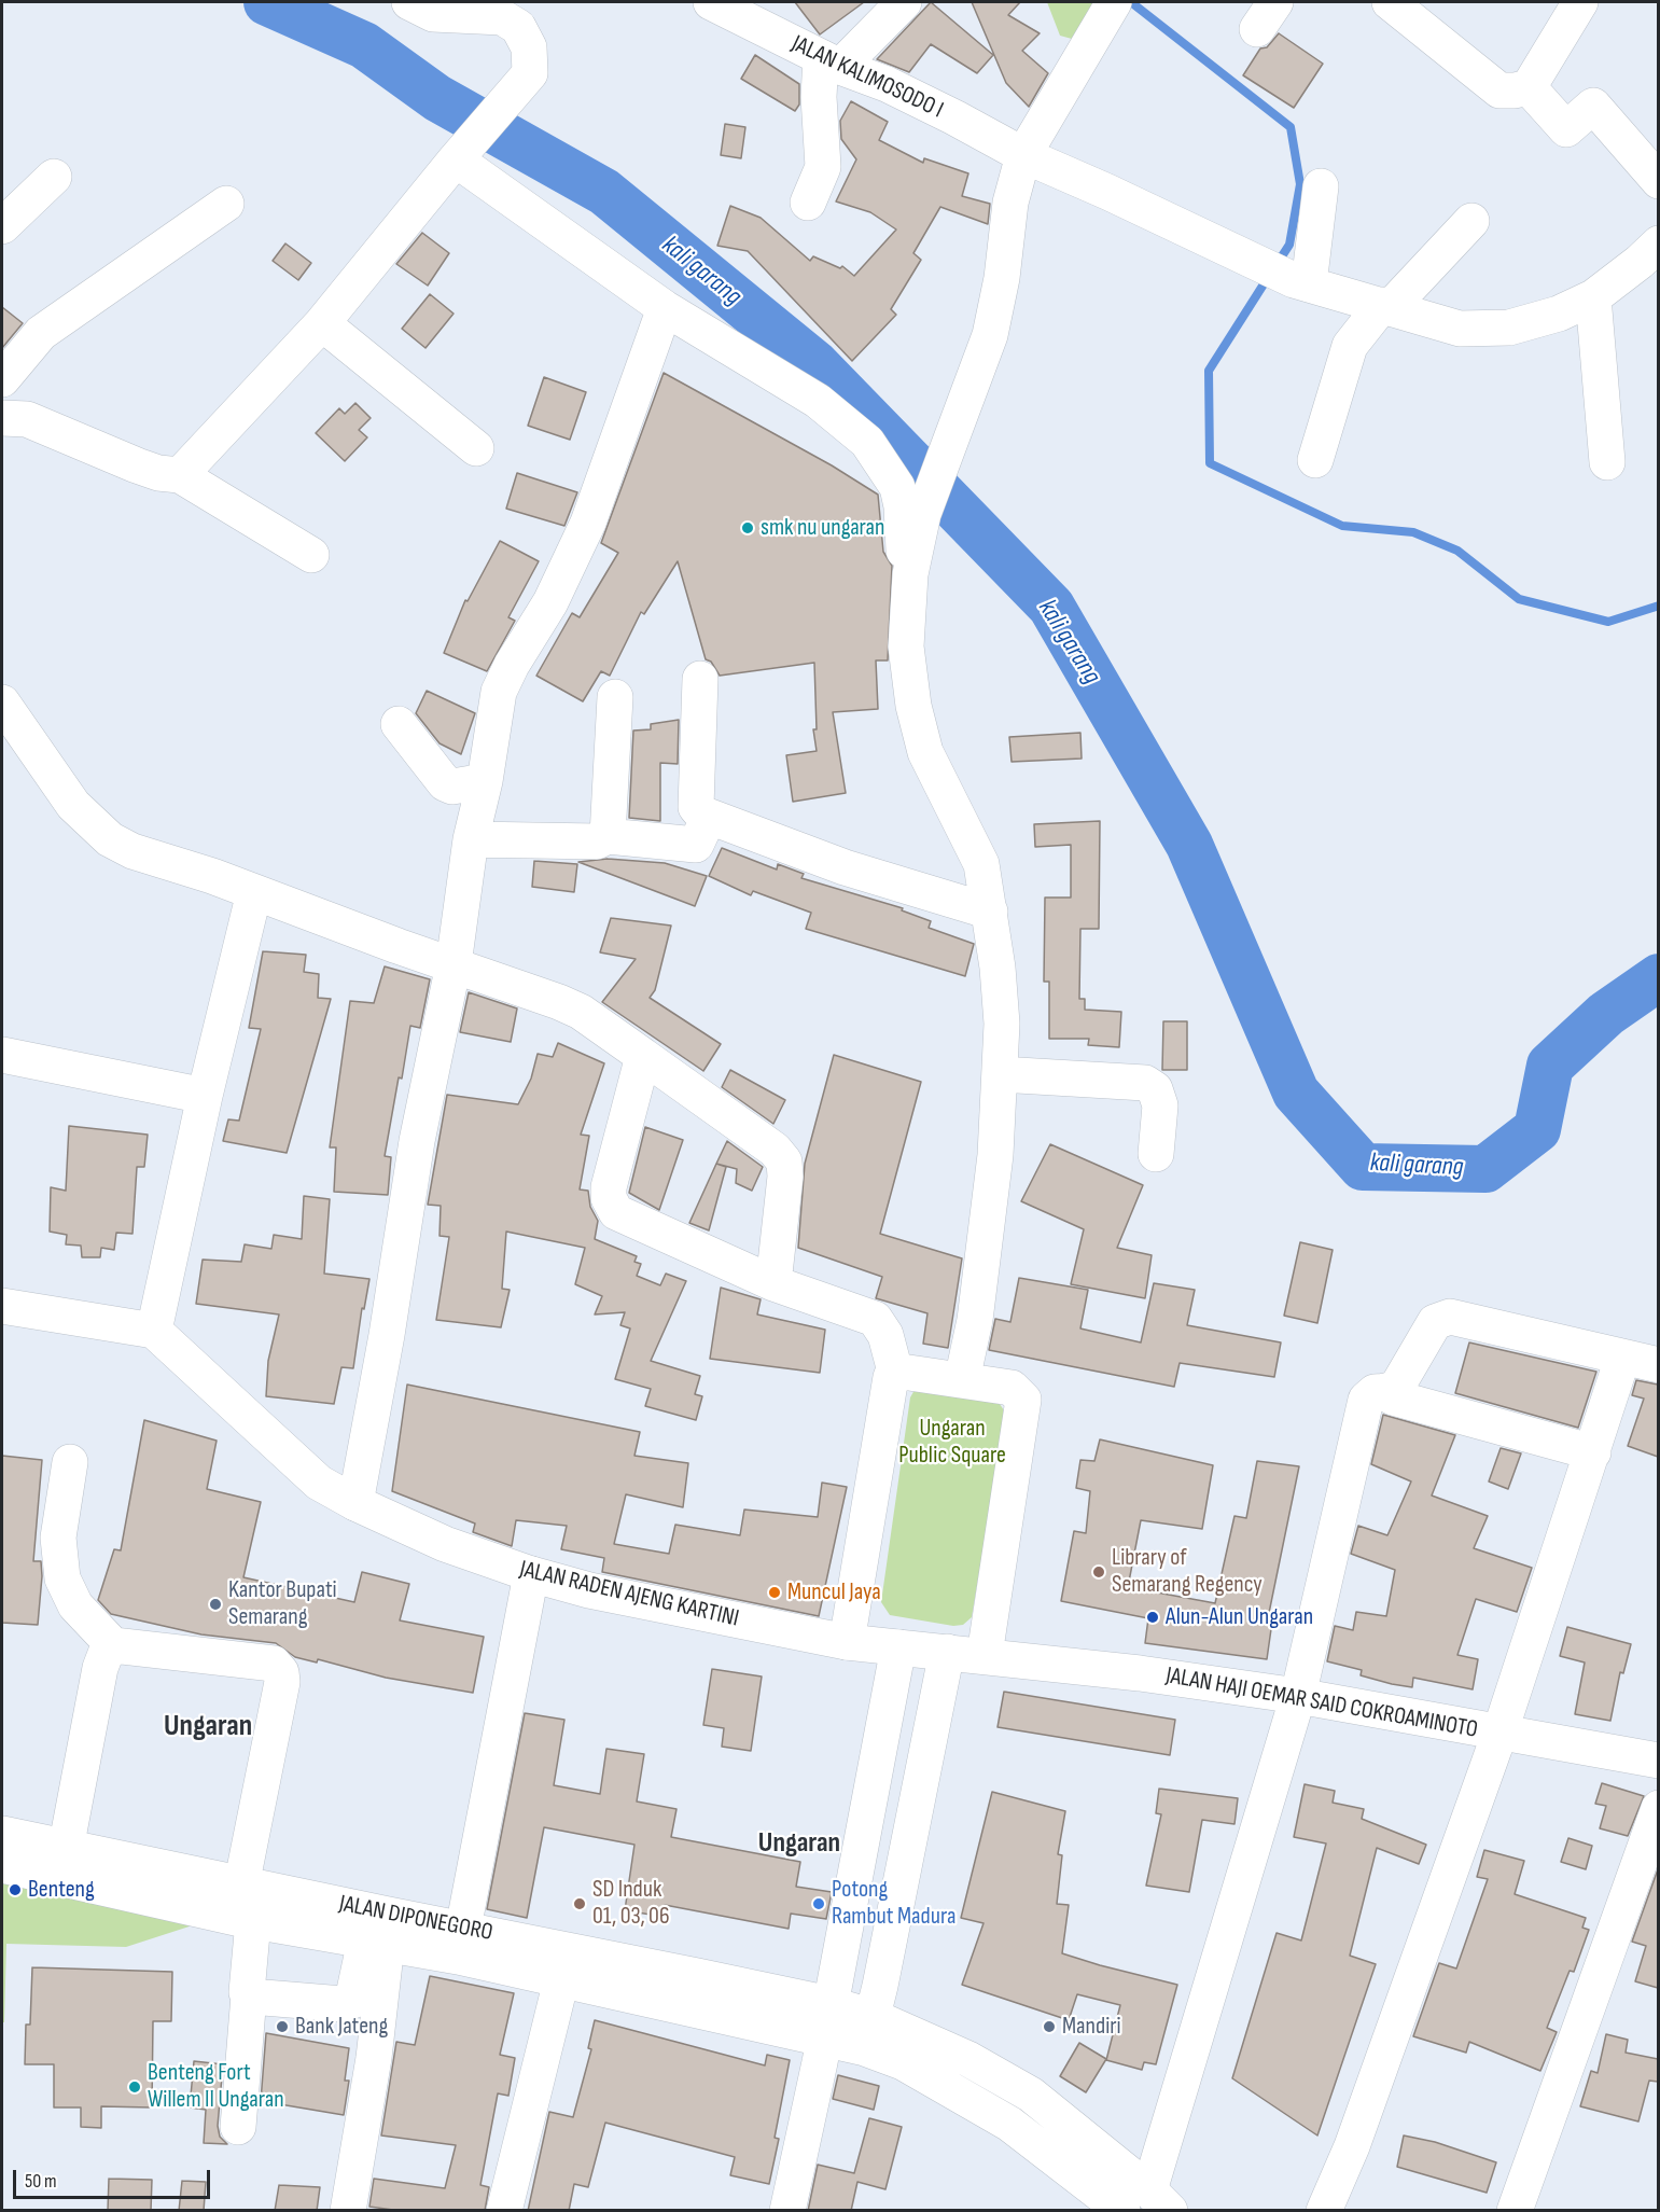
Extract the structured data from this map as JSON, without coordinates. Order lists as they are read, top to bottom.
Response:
{
  "streets": {
    "main road": [
      "JALAN KALIMOSODO I",
      "JALAN RADEN AJENG KARTINI",
      "JALAN HAJI OEMAR SAID COKROAMINOTO",
      "JALAN DIPONEGORO"
    ]
  },
  "crossings": [
    ["JALAN RADEN AJENG KARTINI", "JALAN HAJI OEMAR SAID COKROAMINOTO"]
  ],
  "districts": ["Ungaran", "Ungaran"],
  "water": ["kali garang"],
  "parks": ["Ungaran Public Square"],
  "places": [
    "smk nu ungaran",
    "Library of Semarang Regency",
    "Muncul Jaya",
    "Kantor Bupati Semarang",
    "Alun-Alun Ungaran",
    "Benteng",
    "SD Induk 01, 03, 06",
    "Potong Rambut Madura",
    "Bank Jateng",
    "Mandiri",
    "Benteng Fort Willem II Ungaran"
  ],
  "scale_bar": "50 m"
}
